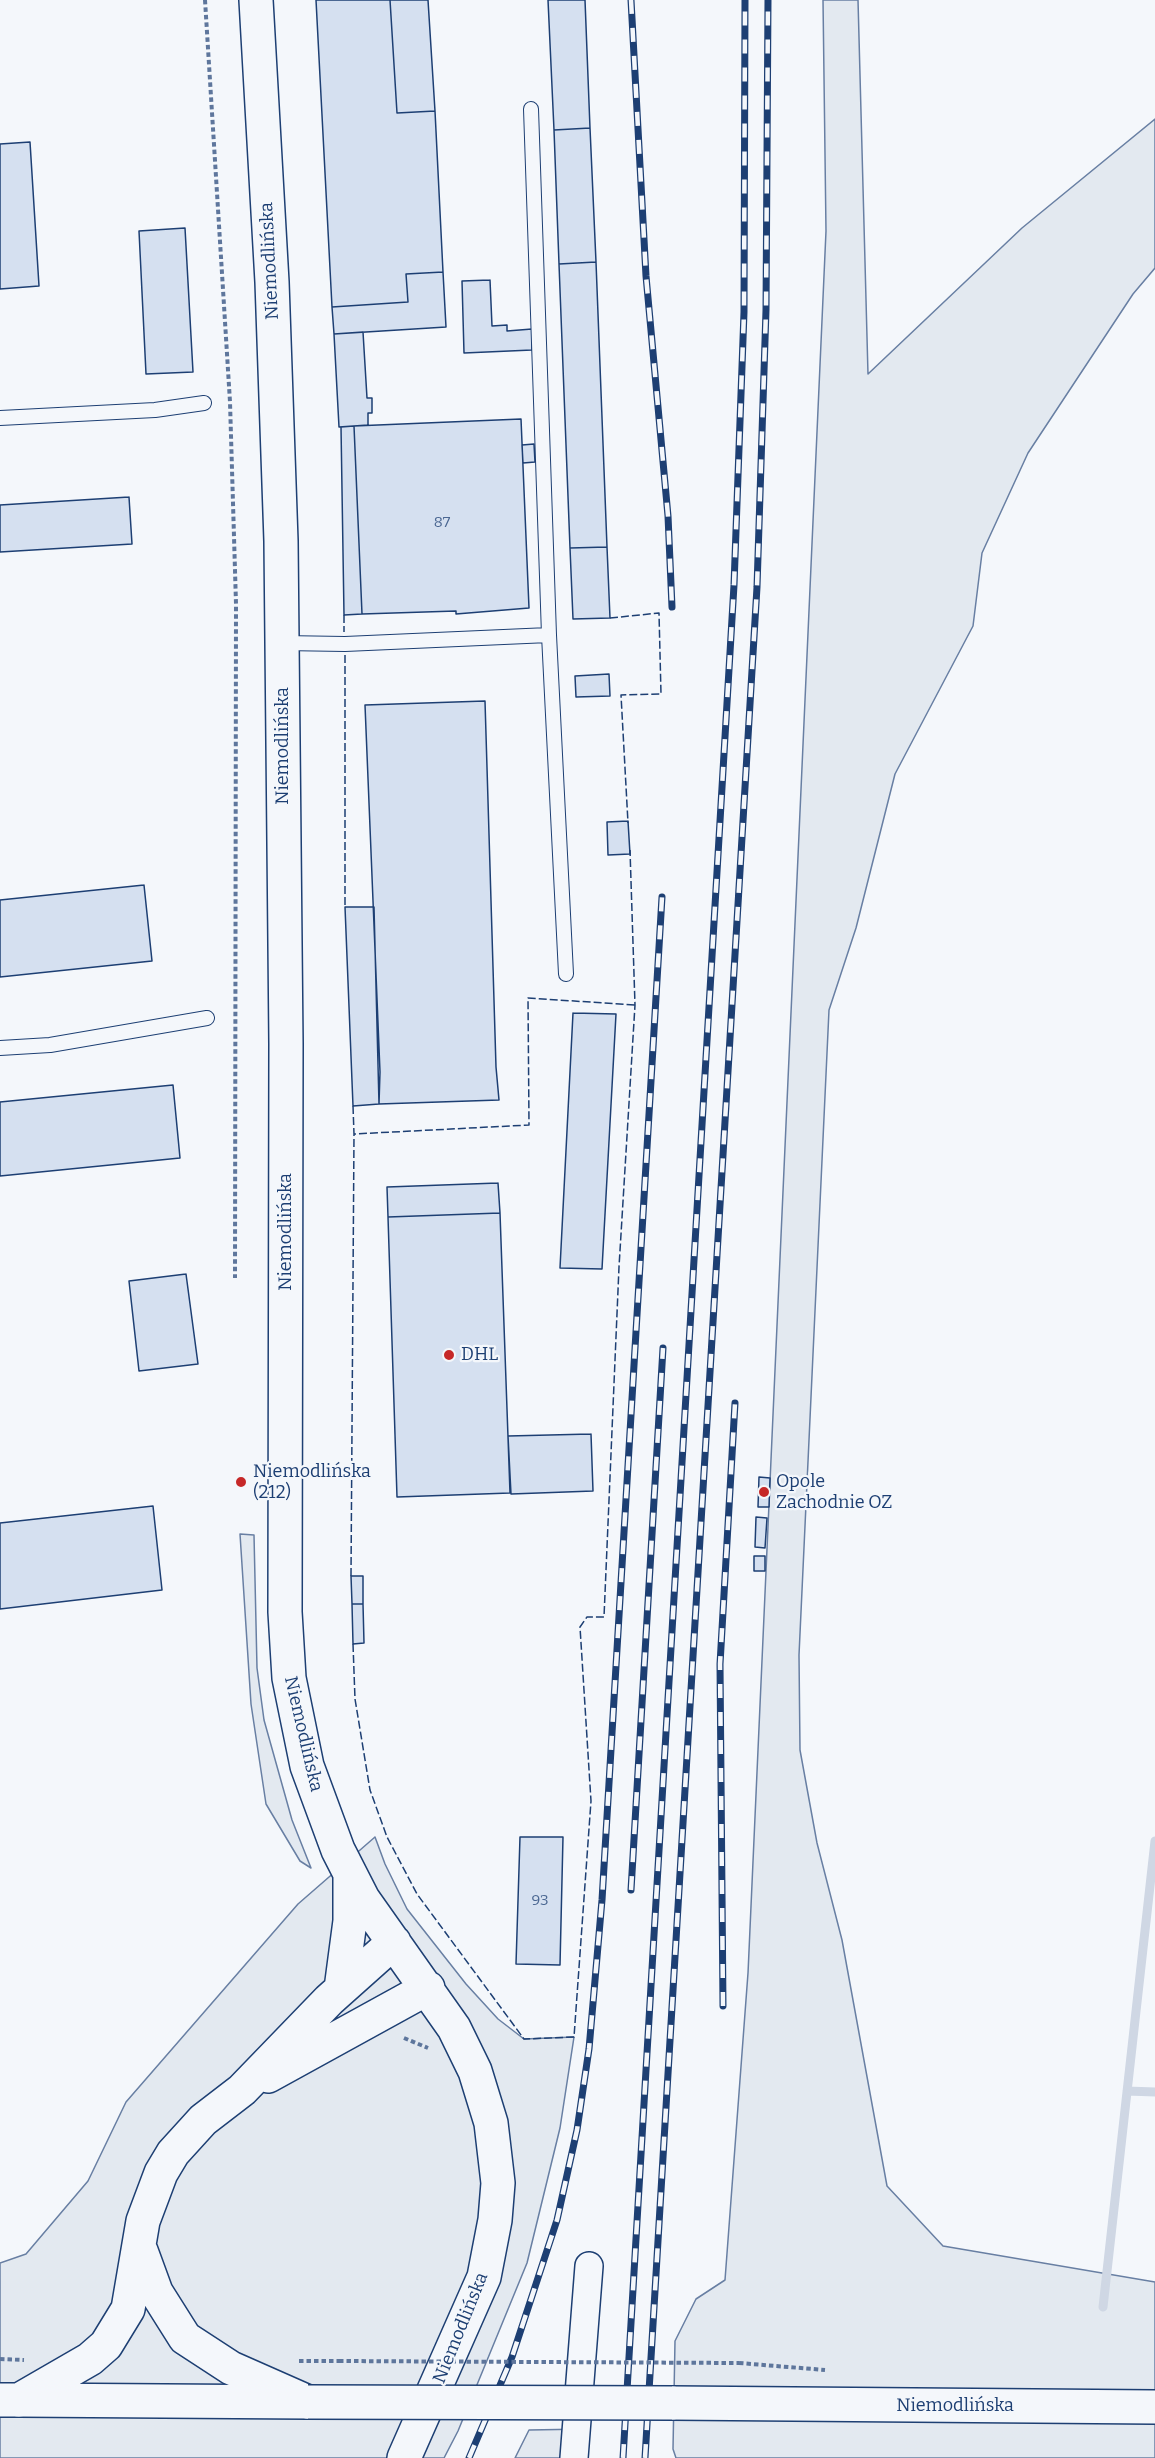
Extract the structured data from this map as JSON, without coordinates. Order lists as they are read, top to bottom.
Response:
{
  "streets": {
    "main road": ["Niemodlińska"]
  },
  "places": ["DHL", "Niemodlińska (212)", "Opole Zachodnie OZ"],
  "house_numbers": ["87", "93"]
}
